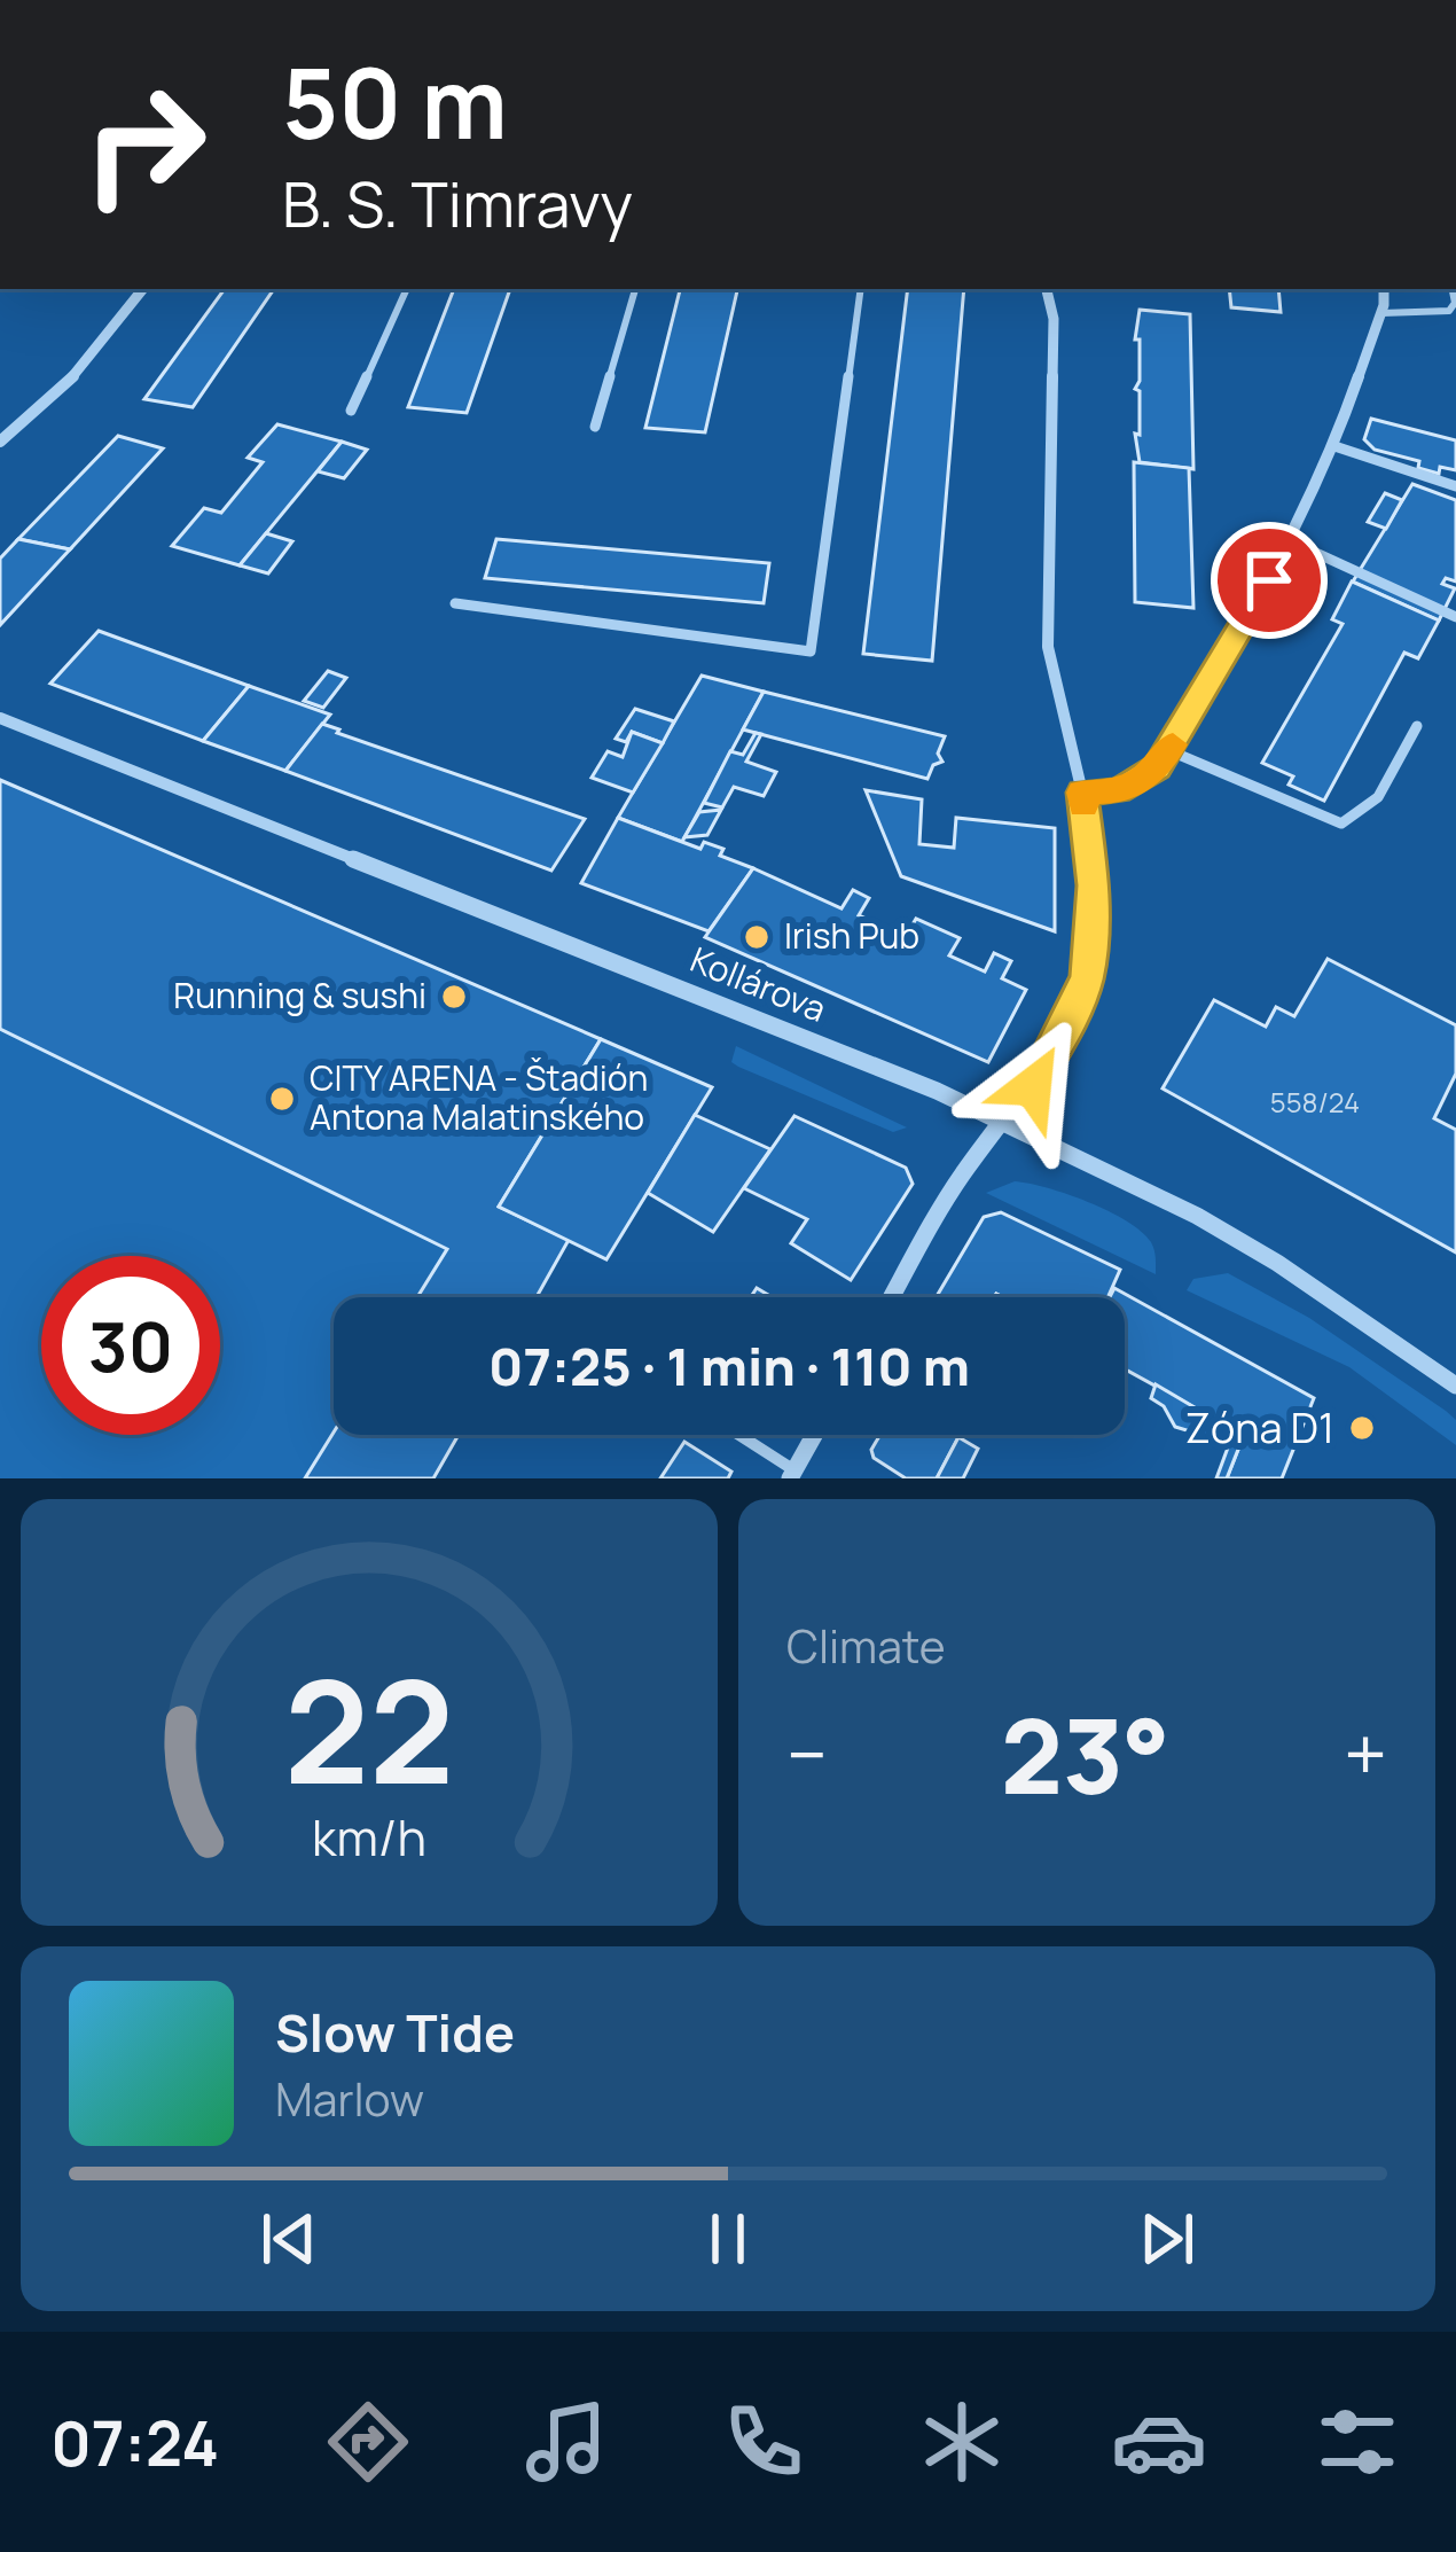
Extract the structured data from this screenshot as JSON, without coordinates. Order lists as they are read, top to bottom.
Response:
{
  "streets": {
    "street": ["Kollárova"]
  },
  "places": [
    "Irish Pub",
    "Running & sushi",
    "CITY ARENA - Štadión Antona Malatinského",
    "Zóna D1"
  ],
  "house_numbers": ["558/24"],
  "page": {
    "turn": ["50 m", "B. S. Timravy"],
    "limit": "30",
    "trip": "07:25 · 1 min · 110 m",
    "tile": "Climate",
    "heat": ["−", "23°", "+"],
    "song": ["Slow Tide", "Marlow"],
    "tabs": "07:24",
    "gauge": ["22", "km/h"]
  }
}
